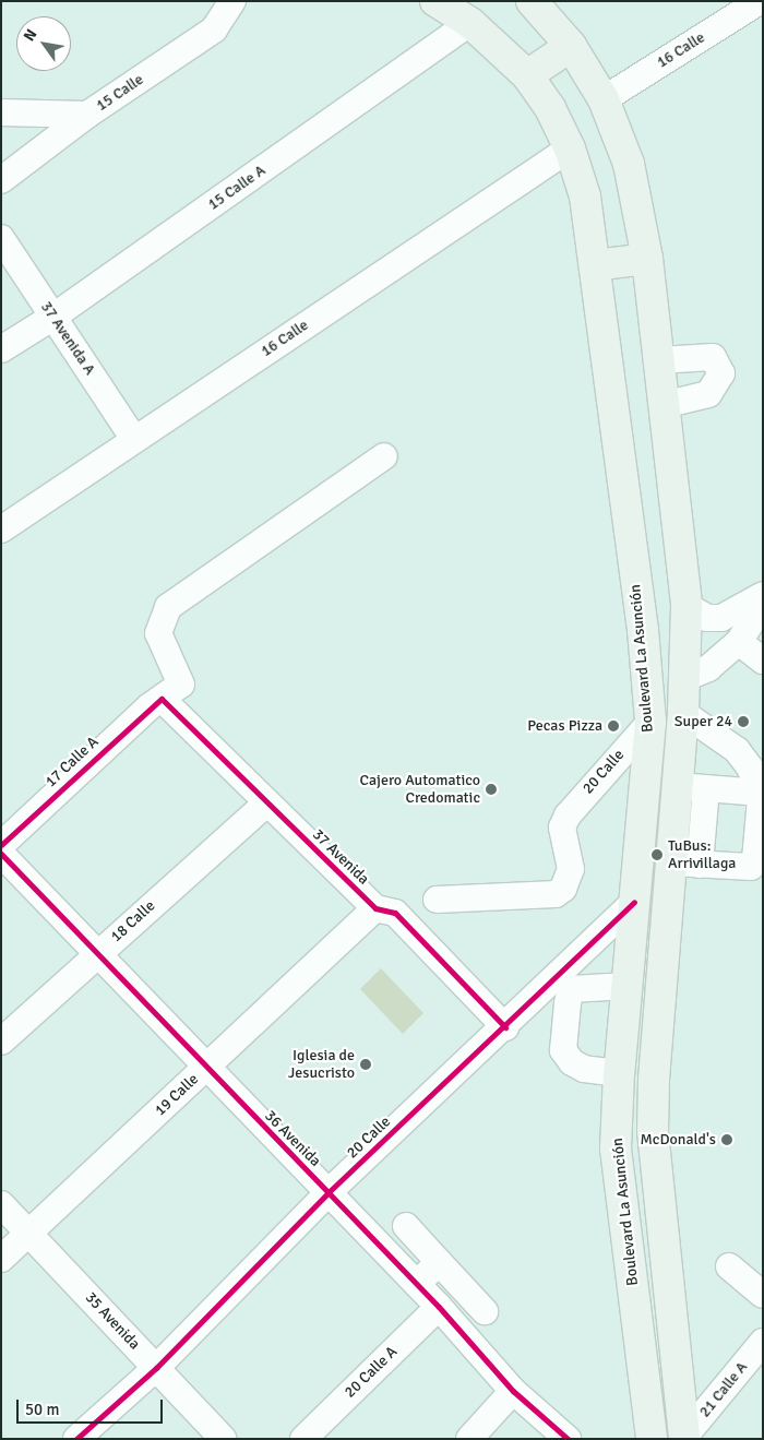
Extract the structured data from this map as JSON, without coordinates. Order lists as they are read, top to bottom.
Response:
{
  "streets": {
    "main road": ["Boulevard La Asunción"],
    "street": [
      "16 Calle",
      "15 Calle",
      "15 Calle A",
      "37 Avenida A",
      "17 Calle A",
      "20 Calle",
      "37 Avenida",
      "18 Calle",
      "19 Calle",
      "36 Avenida",
      "35 Avenida",
      "20 Calle A",
      "21 Calle A"
    ]
  },
  "crossings": [
    ["16 Calle", "37 Avenida A"],
    ["16 Calle", "Boulevard La Asunción"],
    ["15 Calle A", "37 Avenida A"],
    ["15 Calle A", "Boulevard La Asunción"],
    ["Boulevard La Asunción", "20 Calle"],
    ["17 Calle A", "37 Avenida"],
    ["20 Calle", "37 Avenida"],
    ["20 Calle", "36 Avenida"],
    ["20 Calle", "35 Avenida"],
    ["37 Avenida", "18 Calle"],
    ["37 Avenida", "19 Calle"],
    ["18 Calle", "36 Avenida"],
    ["19 Calle", "36 Avenida"],
    ["19 Calle", "35 Avenida"],
    ["36 Avenida", "20 Calle A"]
  ],
  "places": [
    "Super 24",
    "Pecas Pizza",
    "Cajero Automatico Credomatic",
    "TuBus: Arrivillaga",
    "Iglesia de Jesucristo",
    "McDonald's"
  ],
  "scale_bar": "50 m",
  "north": "top left"
}
